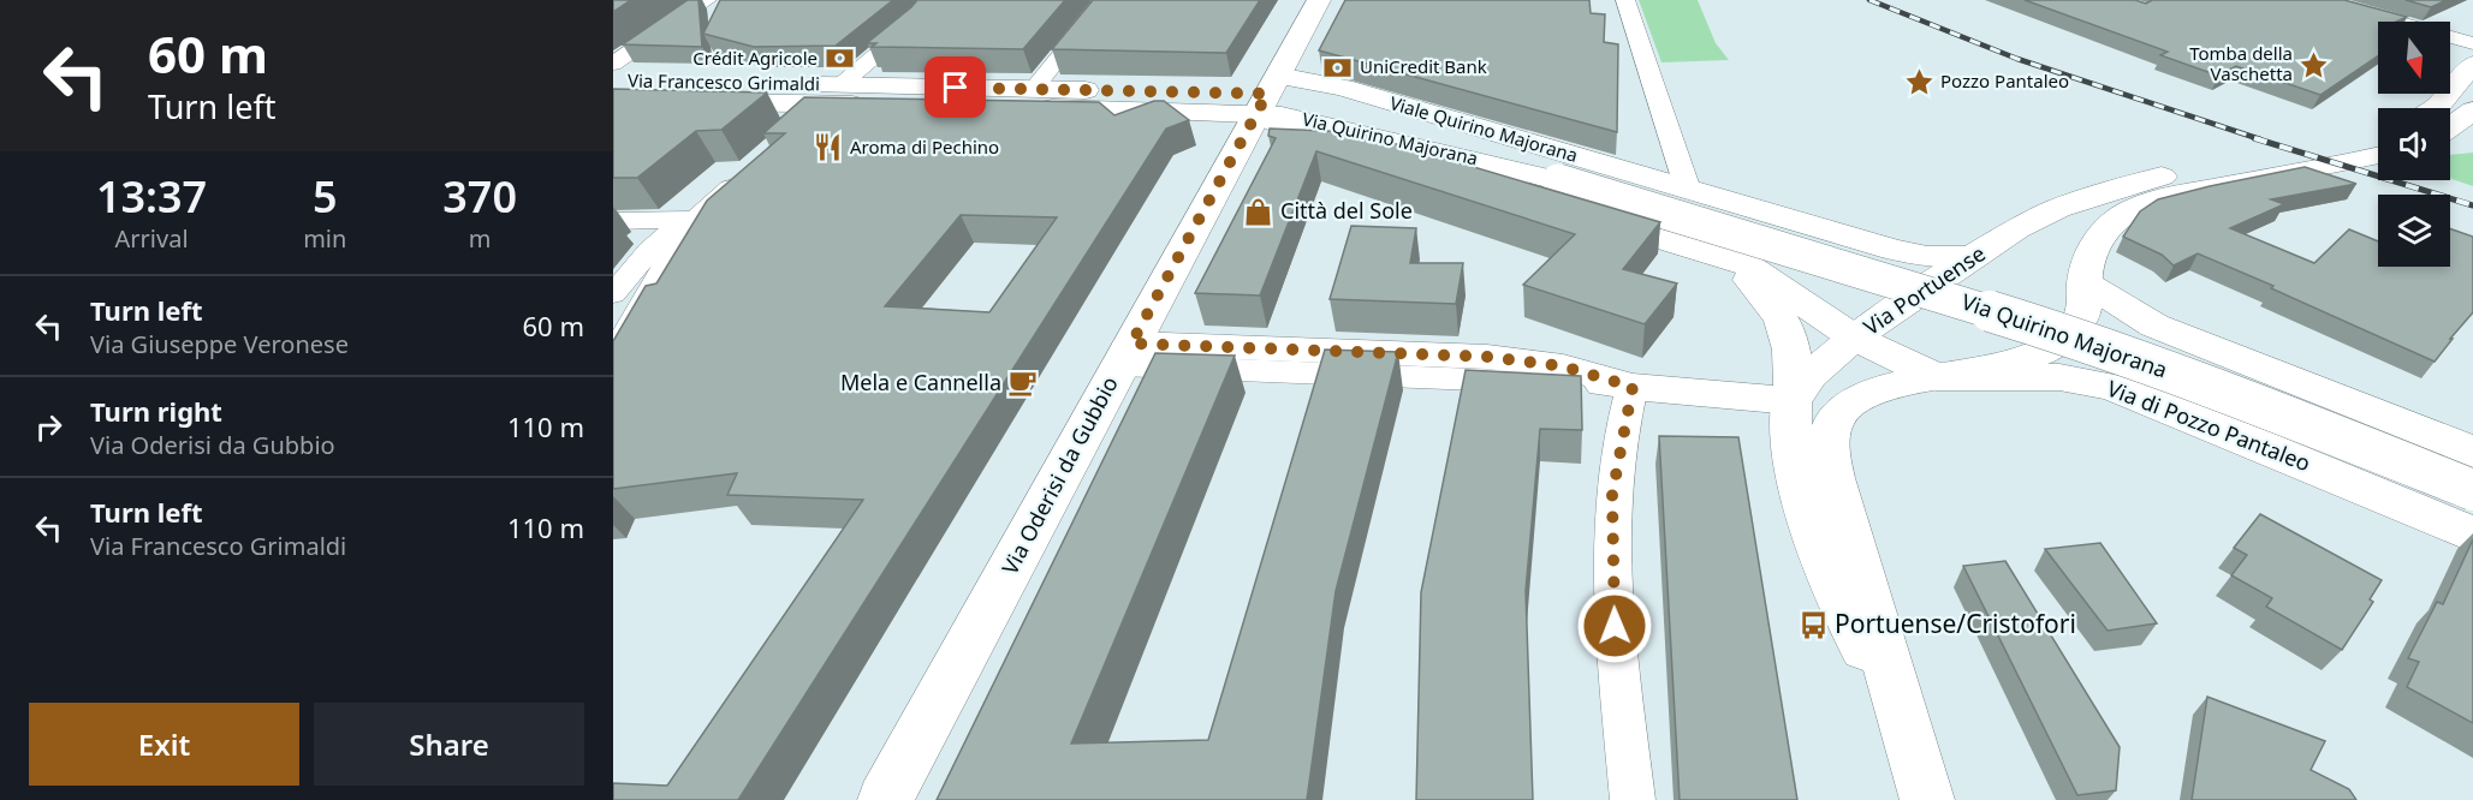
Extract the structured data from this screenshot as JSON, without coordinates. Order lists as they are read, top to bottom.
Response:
{
  "streets": {
    "main road": [
      "Via Francesco Grimaldi",
      "Viale Quirino Majorana",
      "Via Quirino Majorana",
      "Via Portuense",
      "Via di Pozzo Pantaleo",
      "Via Oderisi da Gubbio"
    ]
  },
  "crossings": [
    ["Via Francesco Grimaldi", "Viale Quirino Majorana"],
    ["Via Francesco Grimaldi", "Via Quirino Majorana"],
    ["Via Francesco Grimaldi", "Via di Pozzo Pantaleo"],
    ["Via Francesco Grimaldi", "Via Oderisi da Gubbio"],
    ["Viale Quirino Majorana", "Via Quirino Majorana"],
    ["Viale Quirino Majorana", "Via di Pozzo Pantaleo"],
    ["Viale Quirino Majorana", "Via Oderisi da Gubbio"],
    ["Via Quirino Majorana", "Via di Pozzo Pantaleo"],
    ["Via Quirino Majorana", "Via Oderisi da Gubbio"],
    ["Via Portuense", "Via di Pozzo Pantaleo"],
    ["Via di Pozzo Pantaleo", "Via Oderisi da Gubbio"]
  ],
  "places": {
    "bank": ["Crédit Agricole", "UniCredit Bank"],
    "place": ["Tomba della Vaschetta", "Pozzo Pantaleo"],
    "restaurant": ["Aroma di Pechino"],
    "shop": ["Città del Sole"],
    "cafe": ["Mela e Cannella"],
    "bus stop": ["Portuense/Cristofori"]
  },
  "north": "bottom",
  "page": {
    "turn": ["60 m", "Turn left"],
    "eta": [
      "13:37",
      "Arrival",
      "5",
      "min",
      "370",
      "m"
    ],
    "list": [
      {
        "name": "Turn left",
        "note": "Via Giuseppe Veronese",
        "value": "60 m"
      },
      {
        "name": "Turn right",
        "note": "Via Oderisi da Gubbio",
        "value": "110 m"
      },
      {
        "name": "Turn left",
        "note": "Via Francesco Grimaldi",
        "value": "110 m"
      }
    ],
    "buttons": ["Exit", "Share"]
  }
}
